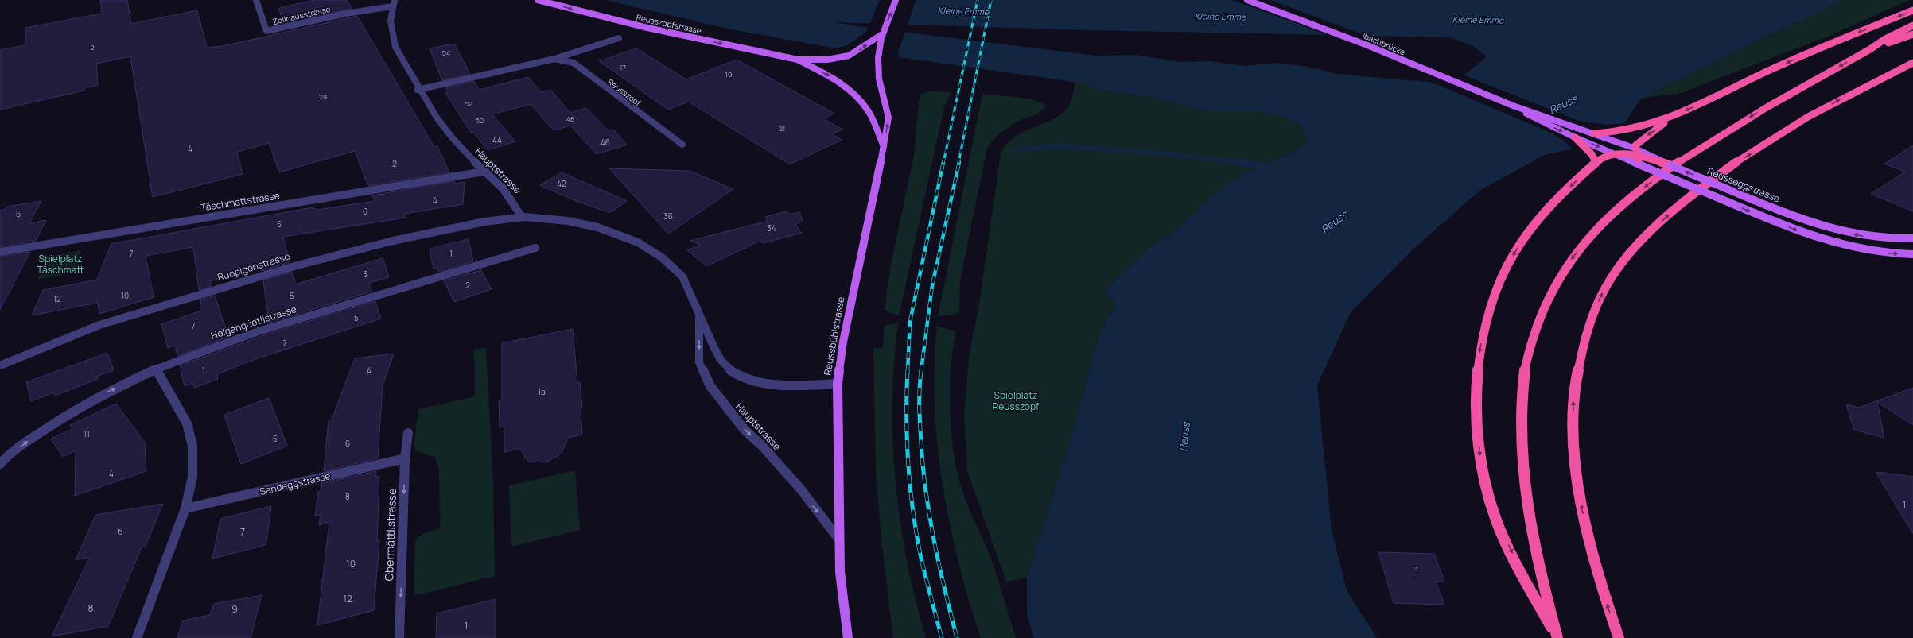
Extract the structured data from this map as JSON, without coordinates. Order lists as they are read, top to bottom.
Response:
{
  "streets": {
    "main road": [
      "Reusszopfstrasse",
      "Ibachbrücke",
      "Reusseggstrasse",
      "Reussbühlstrasse"
    ],
    "street": [
      "Zollhausstrasse",
      "Reusszopf",
      "Hauptstrasse",
      "Täschmattstrasse",
      "Ruopigenstrasse",
      "Helgengüetlistrasse",
      "Sandeggstrasse",
      "Obermättlistrasse"
    ]
  },
  "crossings": [
    ["Zollhausstrasse", "Hauptstrasse"],
    ["Reusszopfstrasse", "Reussbühlstrasse"],
    ["Reusszopf", "Hauptstrasse"],
    ["Hauptstrasse", "Täschmattstrasse"],
    ["Hauptstrasse", "Ruopigenstrasse"],
    ["Hauptstrasse", "Reussbühlstrasse"],
    ["Sandeggstrasse", "Obermättlistrasse"]
  ],
  "one_way": ["Reusszopfstrasse", "Obermättlistrasse"],
  "water": ["Kleine Emme", "Reuss"],
  "parks": ["Spielplatz Täschmatt", "Spielplatz Reusszopf"],
  "house_numbers": [
    "2",
    "54",
    "17",
    "19",
    "2a",
    "52",
    "48",
    "50",
    "21",
    "44",
    "46",
    "4",
    "2",
    "42",
    "4",
    "6",
    "6",
    "36",
    "5",
    "34",
    "7",
    "1",
    "3",
    "2",
    "10",
    "5",
    "12",
    "5",
    "7",
    "7",
    "1",
    "4",
    "1a",
    "11",
    "5",
    "6",
    "4",
    "8",
    "1",
    "6",
    "7",
    "10",
    "1",
    "12",
    "8",
    "9",
    "1"
  ]
}
